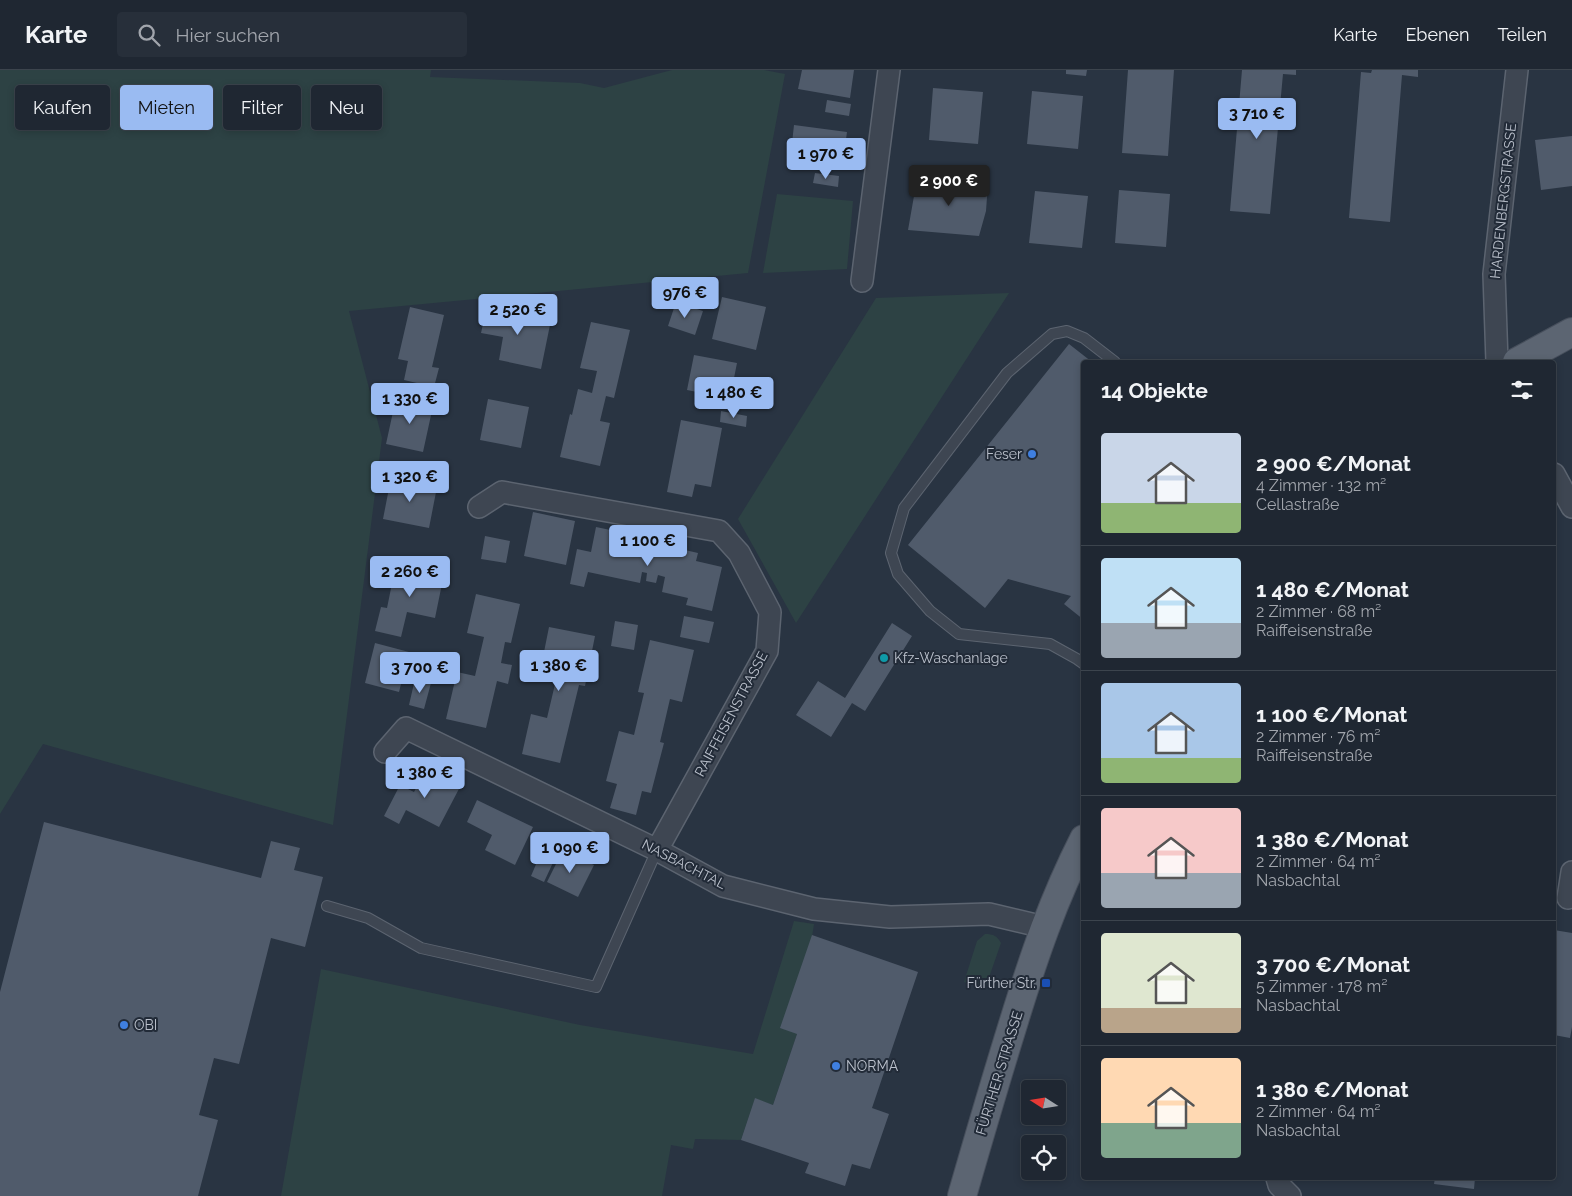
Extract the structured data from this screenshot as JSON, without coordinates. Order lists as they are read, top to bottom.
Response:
{
  "streets": {
    "main road": ["FÜRTHER STRASSE"],
    "street": ["HARDENBERGSTRASSE", "RAIFFEISENSTRASSE", "NASBACHTAL"]
  },
  "crossings": [
    ["RAIFFEISENSTRASSE", "NASBACHTAL"],
    ["NASBACHTAL", "FÜRTHER STRASSE"]
  ],
  "places": {
    "other": [
      "Feser",
      "Kfz-Waschanlage",
      "OBI",
      "NORMA"
    ],
    "transit": ["Fürther Str."]
  },
  "north": "left",
  "page": {
    "header": "Karte",
    "search": "Hier suchen",
    "nav": ["Karte", "Ebenen", "Teilen"],
    "chip": [
      "Kaufen",
      "Mieten",
      "Filter",
      "Neu"
    ],
    "price": [
      "3 710 €",
      "1 970 €",
      "2 900 €",
      "976 €",
      "2 520 €",
      "1 480 €",
      "1 330 €",
      "1 320 €",
      "1 100 €",
      "2 260 €",
      "1 380 €",
      "3 700 €",
      "1 380 €",
      "1 090 €"
    ],
    "heading": "14 Objekte",
    "list": [
      {
        "name": "2 900 €/Monat",
        "note": "4 Zimmer · 132 m² · Cellastraße"
      },
      {
        "name": "1 480 €/Monat",
        "note": "2 Zimmer · 68 m² · Raiffeisenstraße"
      },
      {
        "name": "1 100 €/Monat",
        "note": "2 Zimmer · 76 m² · Raiffeisenstraße"
      },
      {
        "name": "1 380 €/Monat",
        "note": "2 Zimmer · 64 m² · Nasbachtal"
      },
      {
        "name": "3 700 €/Monat",
        "note": "5 Zimmer · 178 m² · Nasbachtal"
      },
      {
        "name": "1 380 €/Monat",
        "note": "2 Zimmer · 64 m² · Nasbachtal"
      }
    ]
  }
}
